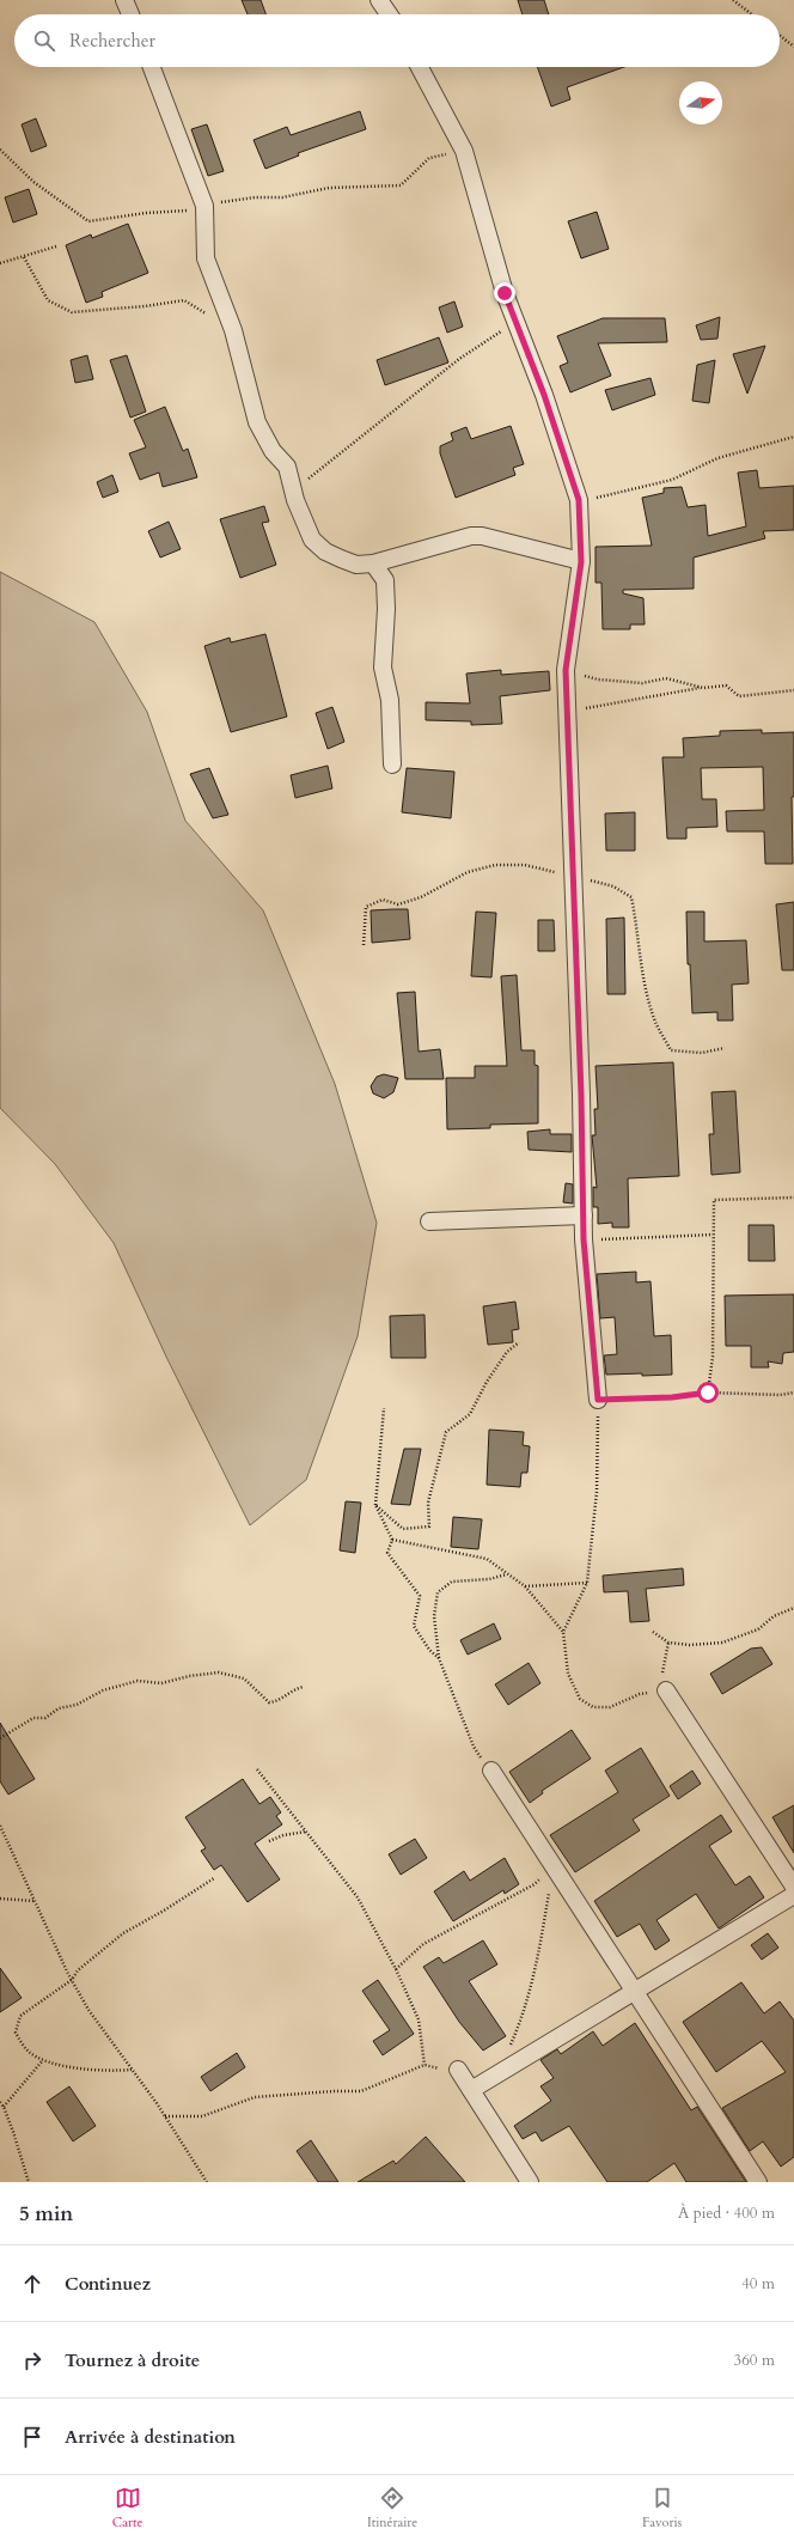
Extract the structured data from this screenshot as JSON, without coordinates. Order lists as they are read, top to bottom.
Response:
{
  "north": "right",
  "page": {
    "search": "Rechercher",
    "heading": ["5 min", "À pied · 400 m"],
    "list": [
      ["Continuez", "40 m"],
      ["Tournez à droite", "360 m"],
      "Arrivée à destination"
    ],
    "nav": ["Carte", "Itinéraire", "Favoris"]
  }
}
